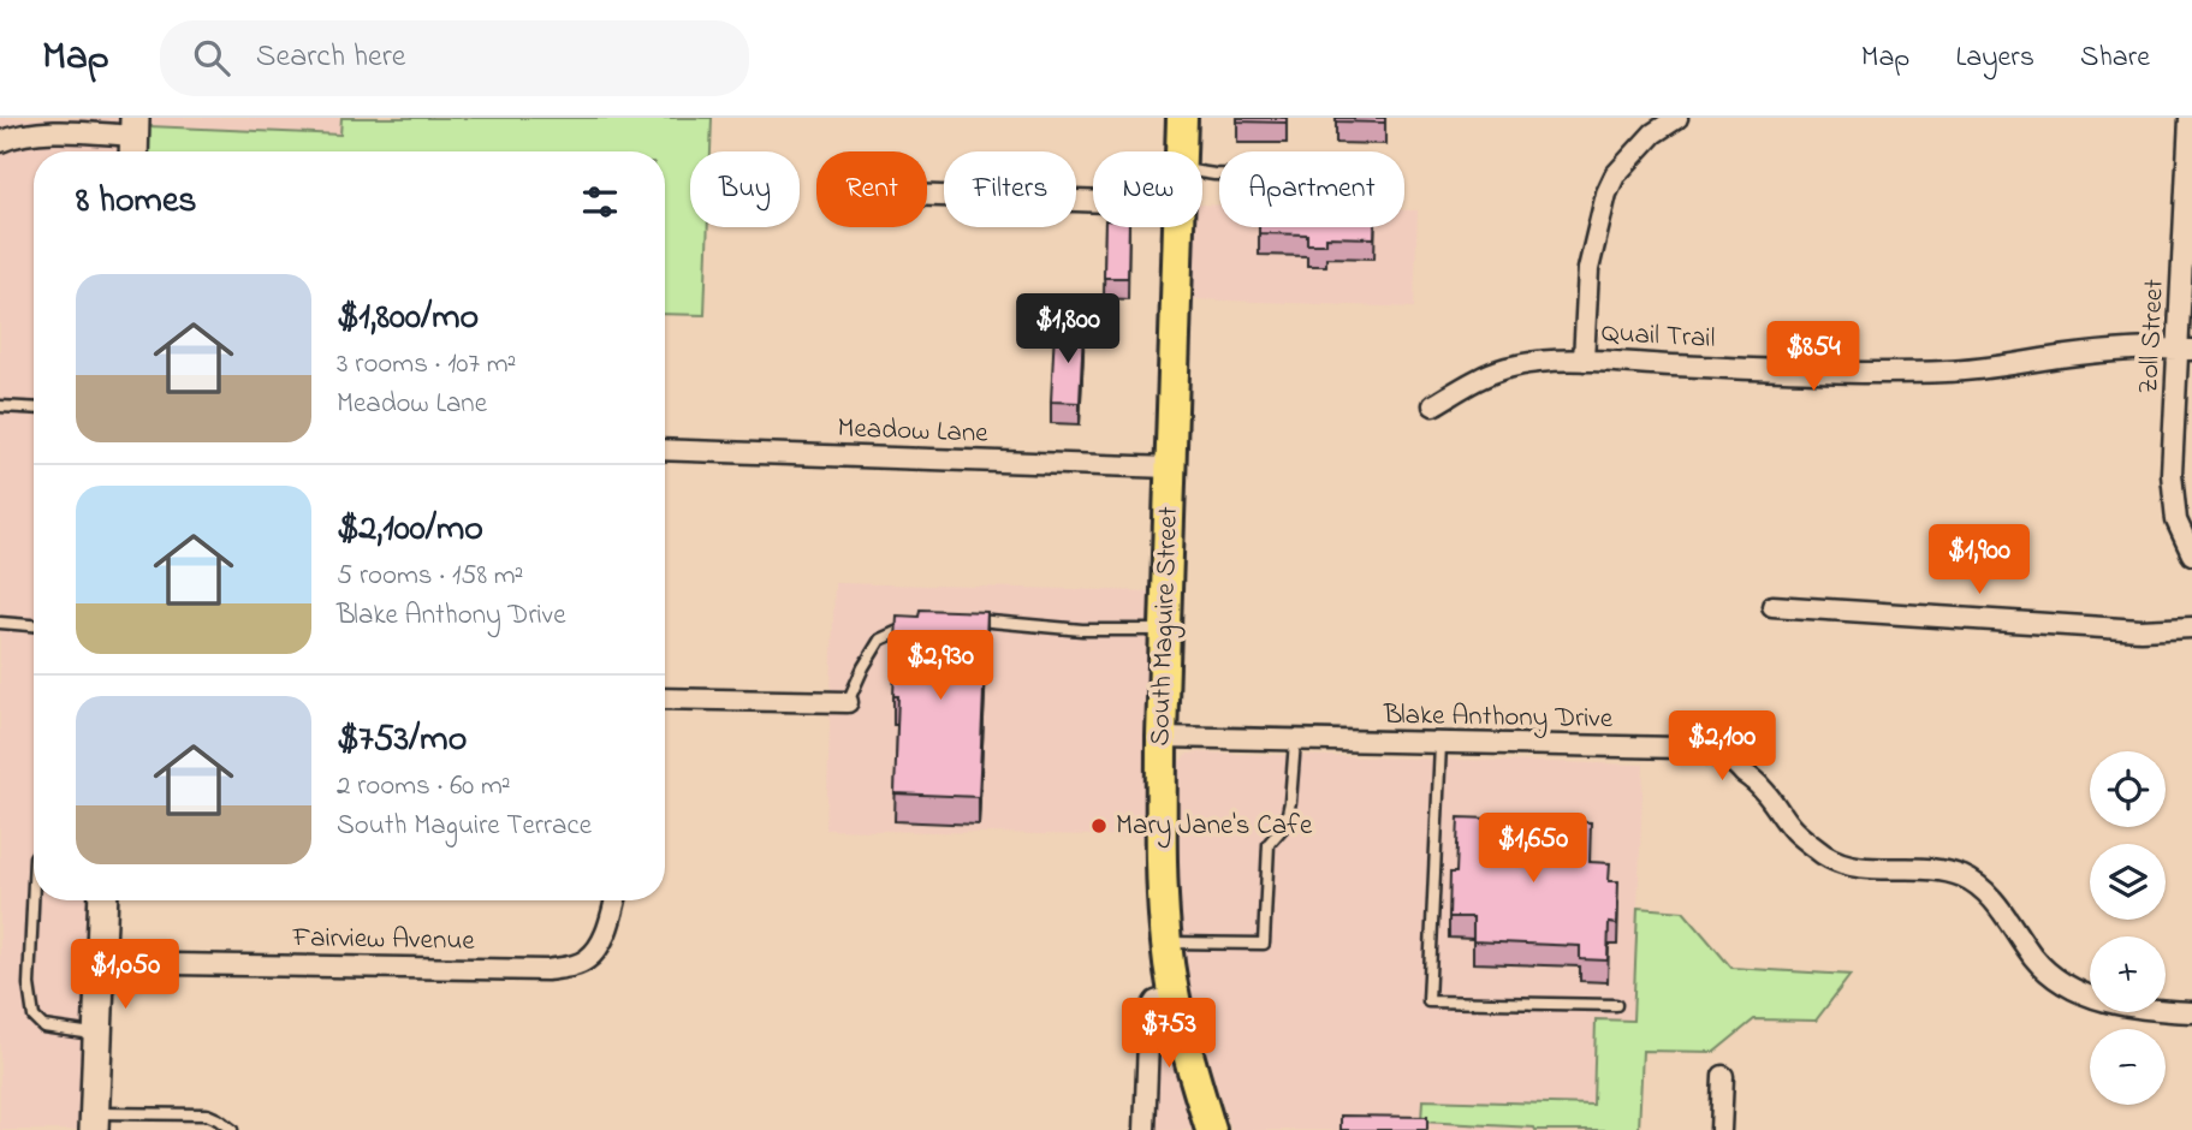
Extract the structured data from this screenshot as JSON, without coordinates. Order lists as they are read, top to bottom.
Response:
{
  "streets": {
    "main road": ["South Maguire Street"],
    "street": [
      "Quail Trail",
      "Zoll Street",
      "Meadow Lane",
      "Blake Anthony Drive",
      "Fairview Avenue"
    ]
  },
  "crossings": [
    ["Quail Trail", "Zoll Street"],
    ["Meadow Lane", "South Maguire Street"],
    ["South Maguire Street", "Blake Anthony Drive"]
  ],
  "places": ["Mary Jane's Cafe"],
  "page": {
    "header": "Map",
    "search": "Search here",
    "nav": ["Map", "Layers", "Share"],
    "chip": [
      "Buy",
      "Rent",
      "Filters",
      "New",
      "Apartment"
    ],
    "heading": "8 homes",
    "list": [
      {
        "name": "$1,800/mo",
        "note": "3 rooms · 107 m² · Meadow Lane"
      },
      {
        "name": "$2,100/mo",
        "note": "5 rooms · 158 m² · Blake Anthony Drive"
      },
      {
        "name": "$753/mo",
        "note": "2 rooms · 60 m² · South Maguire Terrace"
      }
    ],
    "price": [
      "$1,800",
      "$854",
      "$1,900",
      "$2,930",
      "$2,100",
      "$1,650",
      "$1,050",
      "$753"
    ],
    "map_buttons": ["+", "−"]
  }
}
